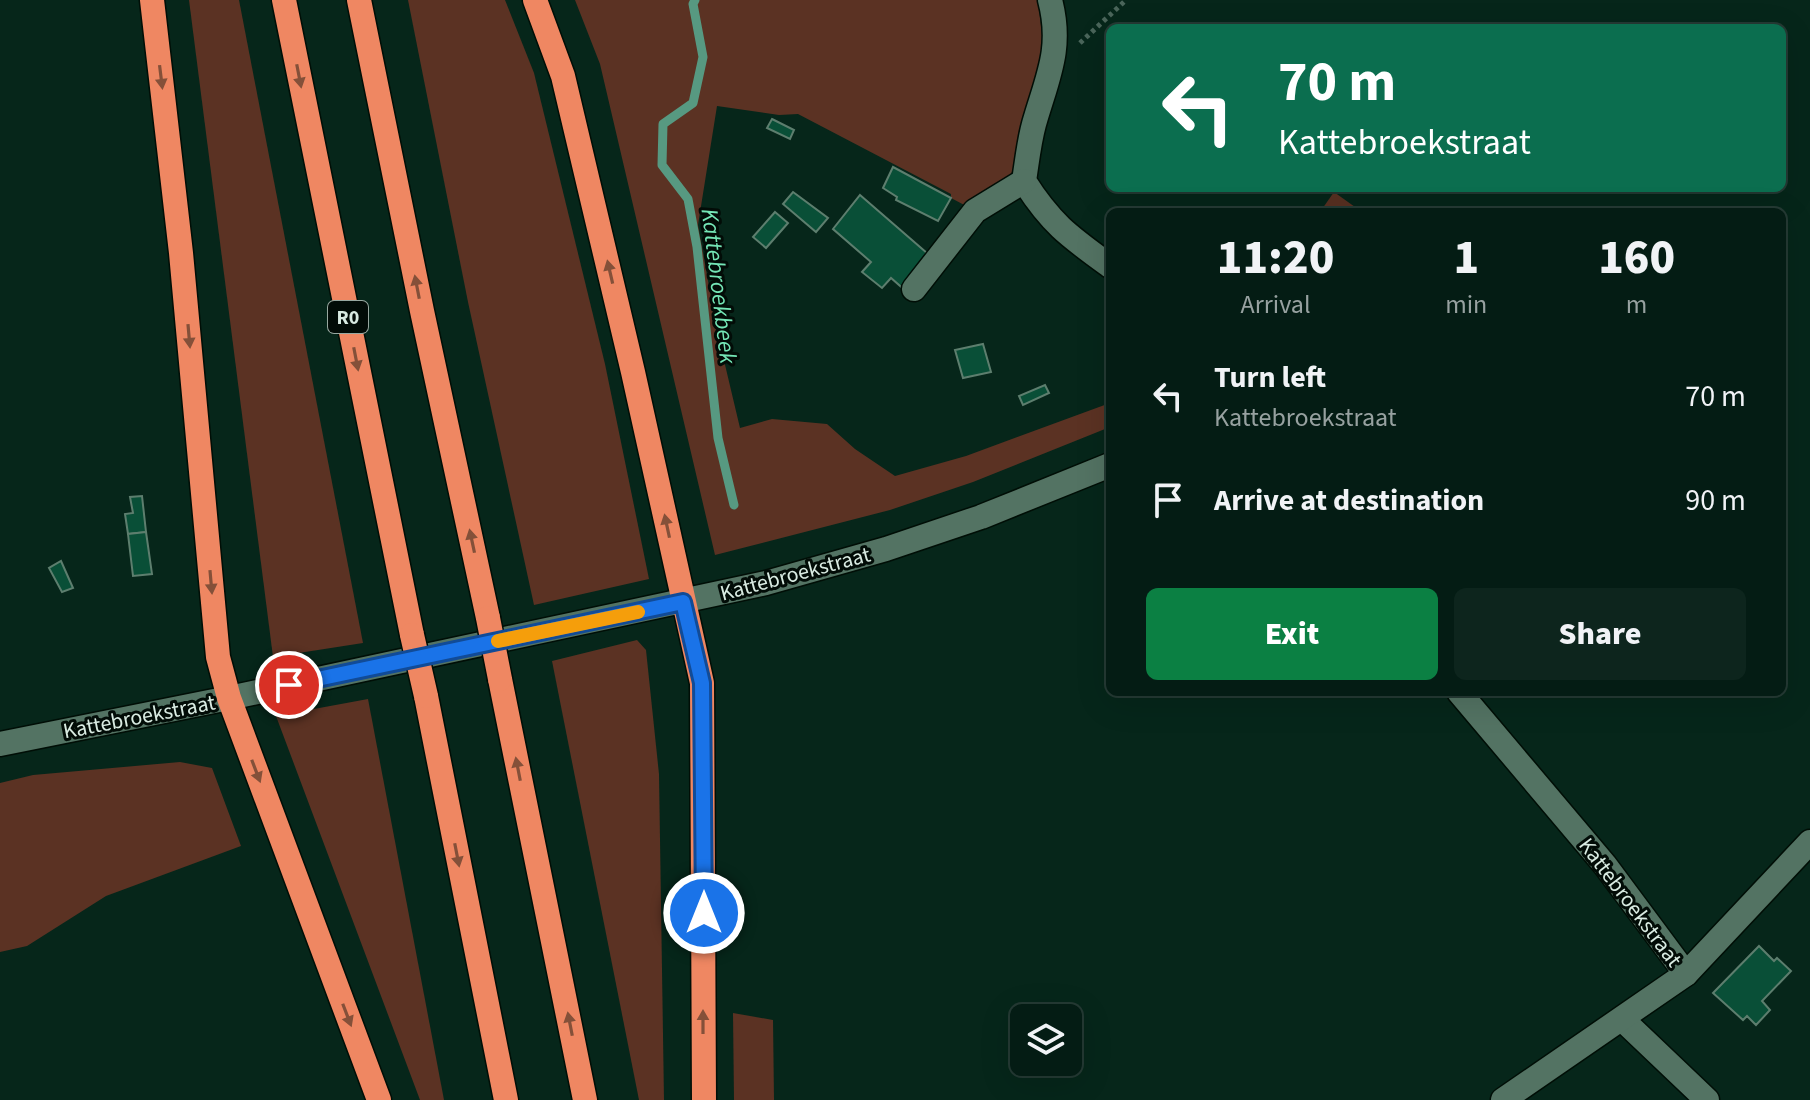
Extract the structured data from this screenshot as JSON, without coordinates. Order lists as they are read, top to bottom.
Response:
{
  "streets": {
    "highway": ["R0"],
    "street": ["Kattebroekstraat"]
  },
  "water": ["Kattebroekbeek"],
  "page": {
    "turn": ["70 m", "Kattebroekstraat"],
    "eta": [
      "11:20",
      "Arrival",
      "1",
      "min",
      "160",
      "m"
    ],
    "list": [
      {
        "name": "Turn left",
        "note": "Kattebroekstraat",
        "value": "70 m"
      },
      {
        "name": "Arrive at destination",
        "value": "90 m"
      }
    ],
    "buttons": ["Exit", "Share"]
  }
}
